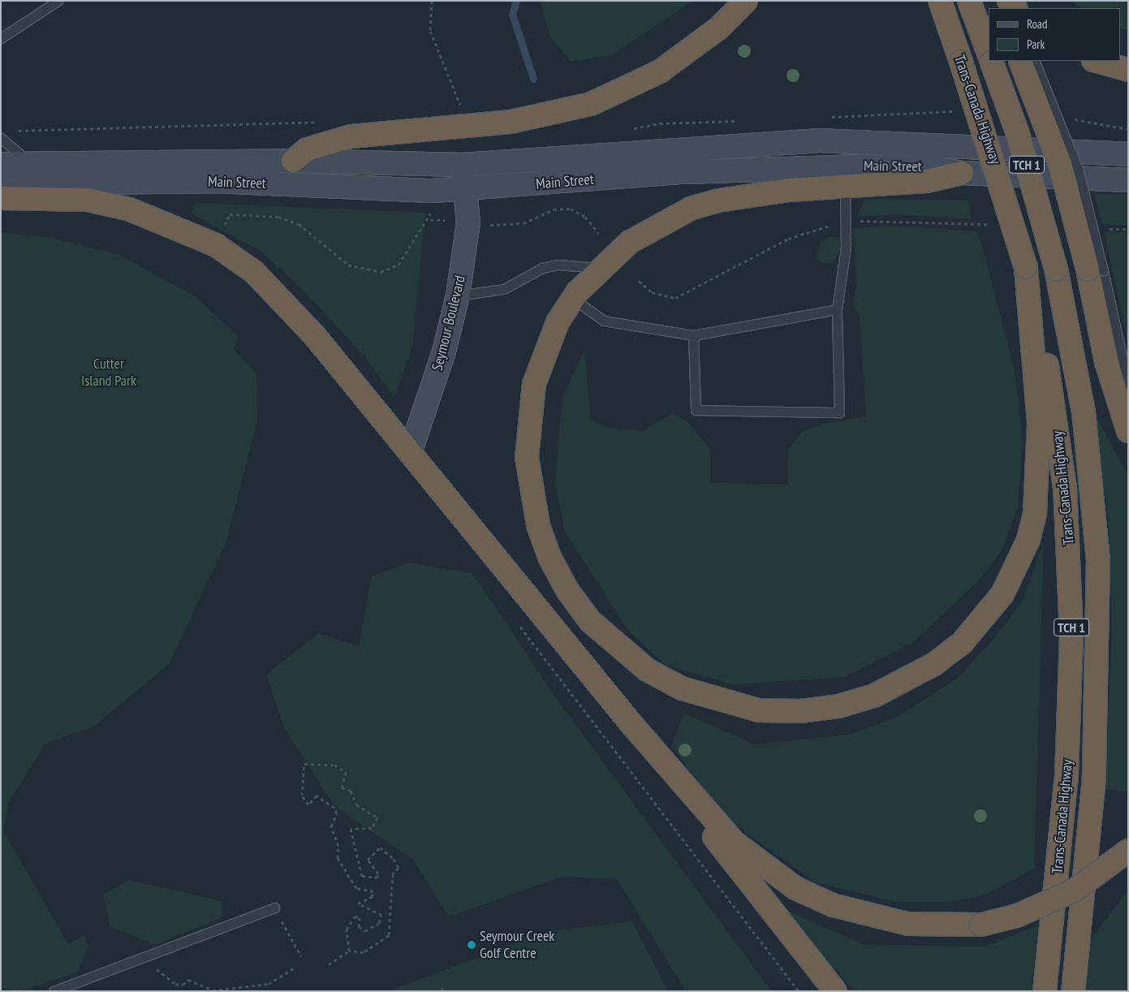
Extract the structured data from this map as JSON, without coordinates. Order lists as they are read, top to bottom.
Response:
{
  "streets": {
    "highway": ["Trans-Canada Highway", "TCH 1"],
    "main road": ["Main Street", "Seymour Boulevard"]
  },
  "crossings": [
    ["Main Street", "Seymour Boulevard"]
  ],
  "parks": ["Cutter Island Park"],
  "places": ["Seymour Creek Golf Centre"],
  "legend": ["Road", "Park"]
}
